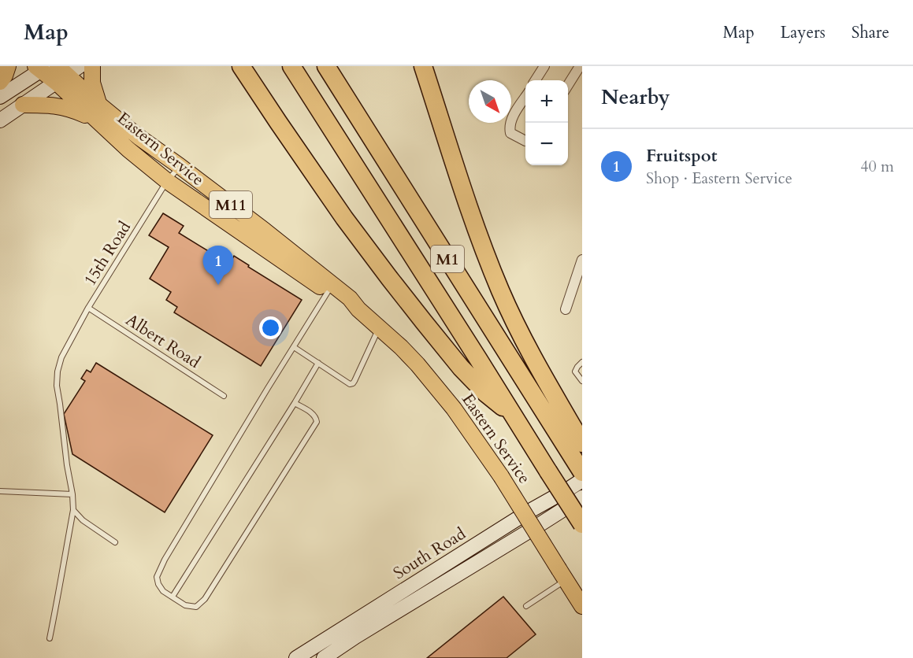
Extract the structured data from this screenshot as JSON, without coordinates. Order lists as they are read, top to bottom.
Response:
{
  "streets": {
    "highway": ["M1"],
    "main road": ["Eastern Service", "M11"],
    "street": ["South Road"],
    "lane": ["15th Road", "Albert Road"]
  },
  "crossings": [
    ["Eastern Service", "15th Road"],
    ["15th Road", "Albert Road"]
  ],
  "north": "bottom right",
  "page": {
    "header": "Map",
    "nav": ["Map", "Layers", "Share"],
    "heading": "Nearby",
    "map_buttons": ["+", "−"],
    "list": [
      {
        "mark": "1",
        "name": "Fruitspot",
        "note": "Shop · Eastern Service",
        "value": "40 m"
      }
    ],
    "pins": "1"
  }
}
